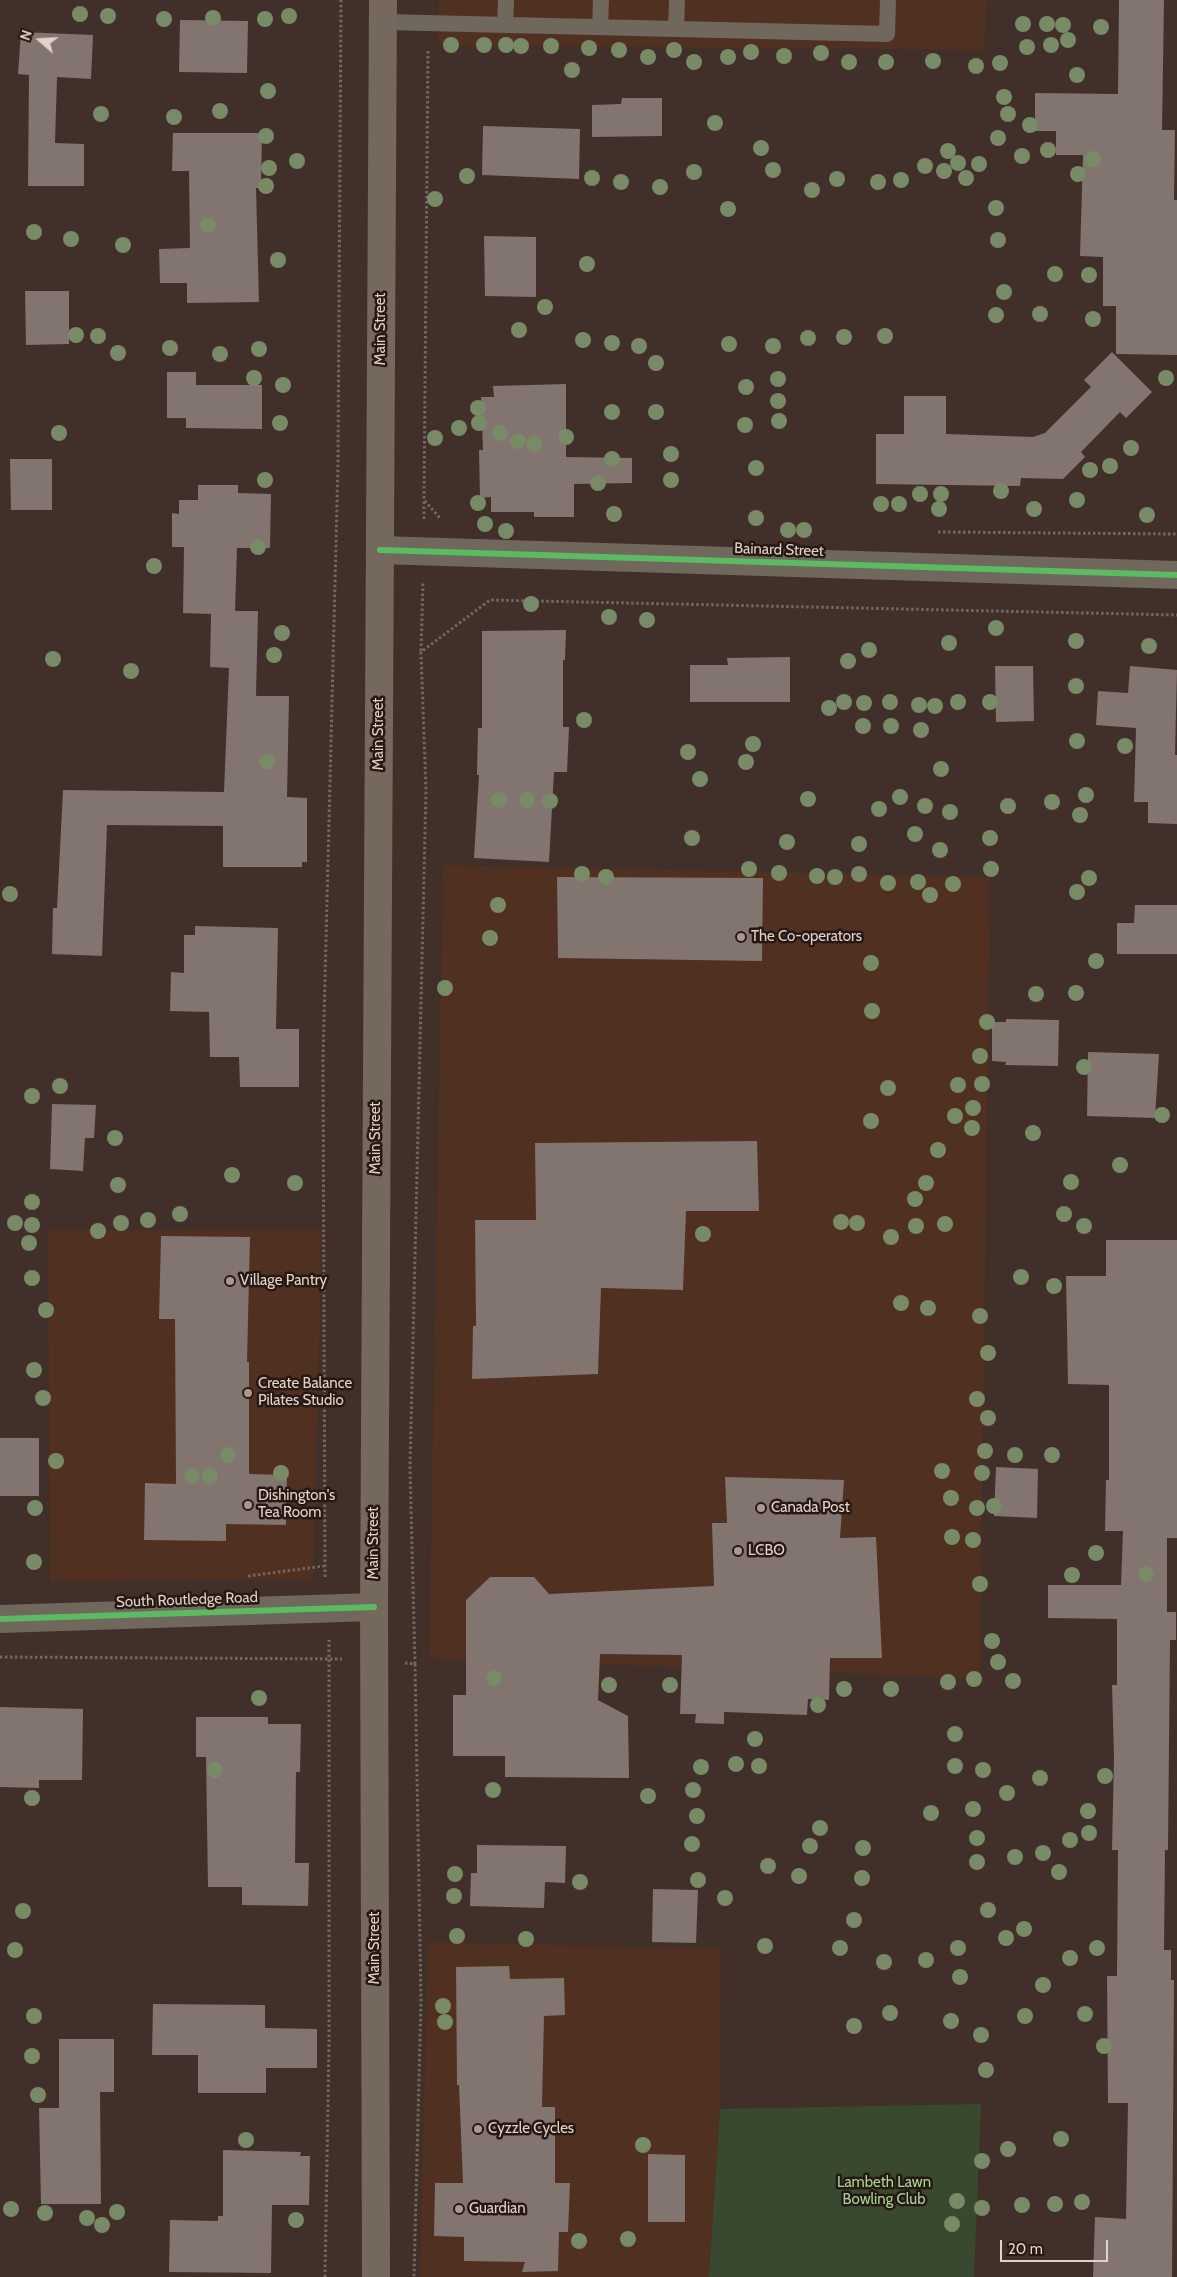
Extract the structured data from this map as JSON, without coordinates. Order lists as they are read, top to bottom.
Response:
{
  "streets": {
    "main road": ["Main Street"],
    "street": ["Bainard Street", "South Routledge Road"]
  },
  "crossings": [
    ["Main Street", "Bainard Street"],
    ["Main Street", "South Routledge Road"]
  ],
  "parks": ["Lambeth Lawn Bowling Club"],
  "places": [
    "The Co-operators",
    "Village Pantry",
    "Create Balance Pilates Studio",
    "Dishington's Tea Room",
    "Canada Post",
    "LCBO",
    "Cyzzle Cycles",
    "Guardian"
  ],
  "scale_bar": "20 m",
  "north": "left"
}
